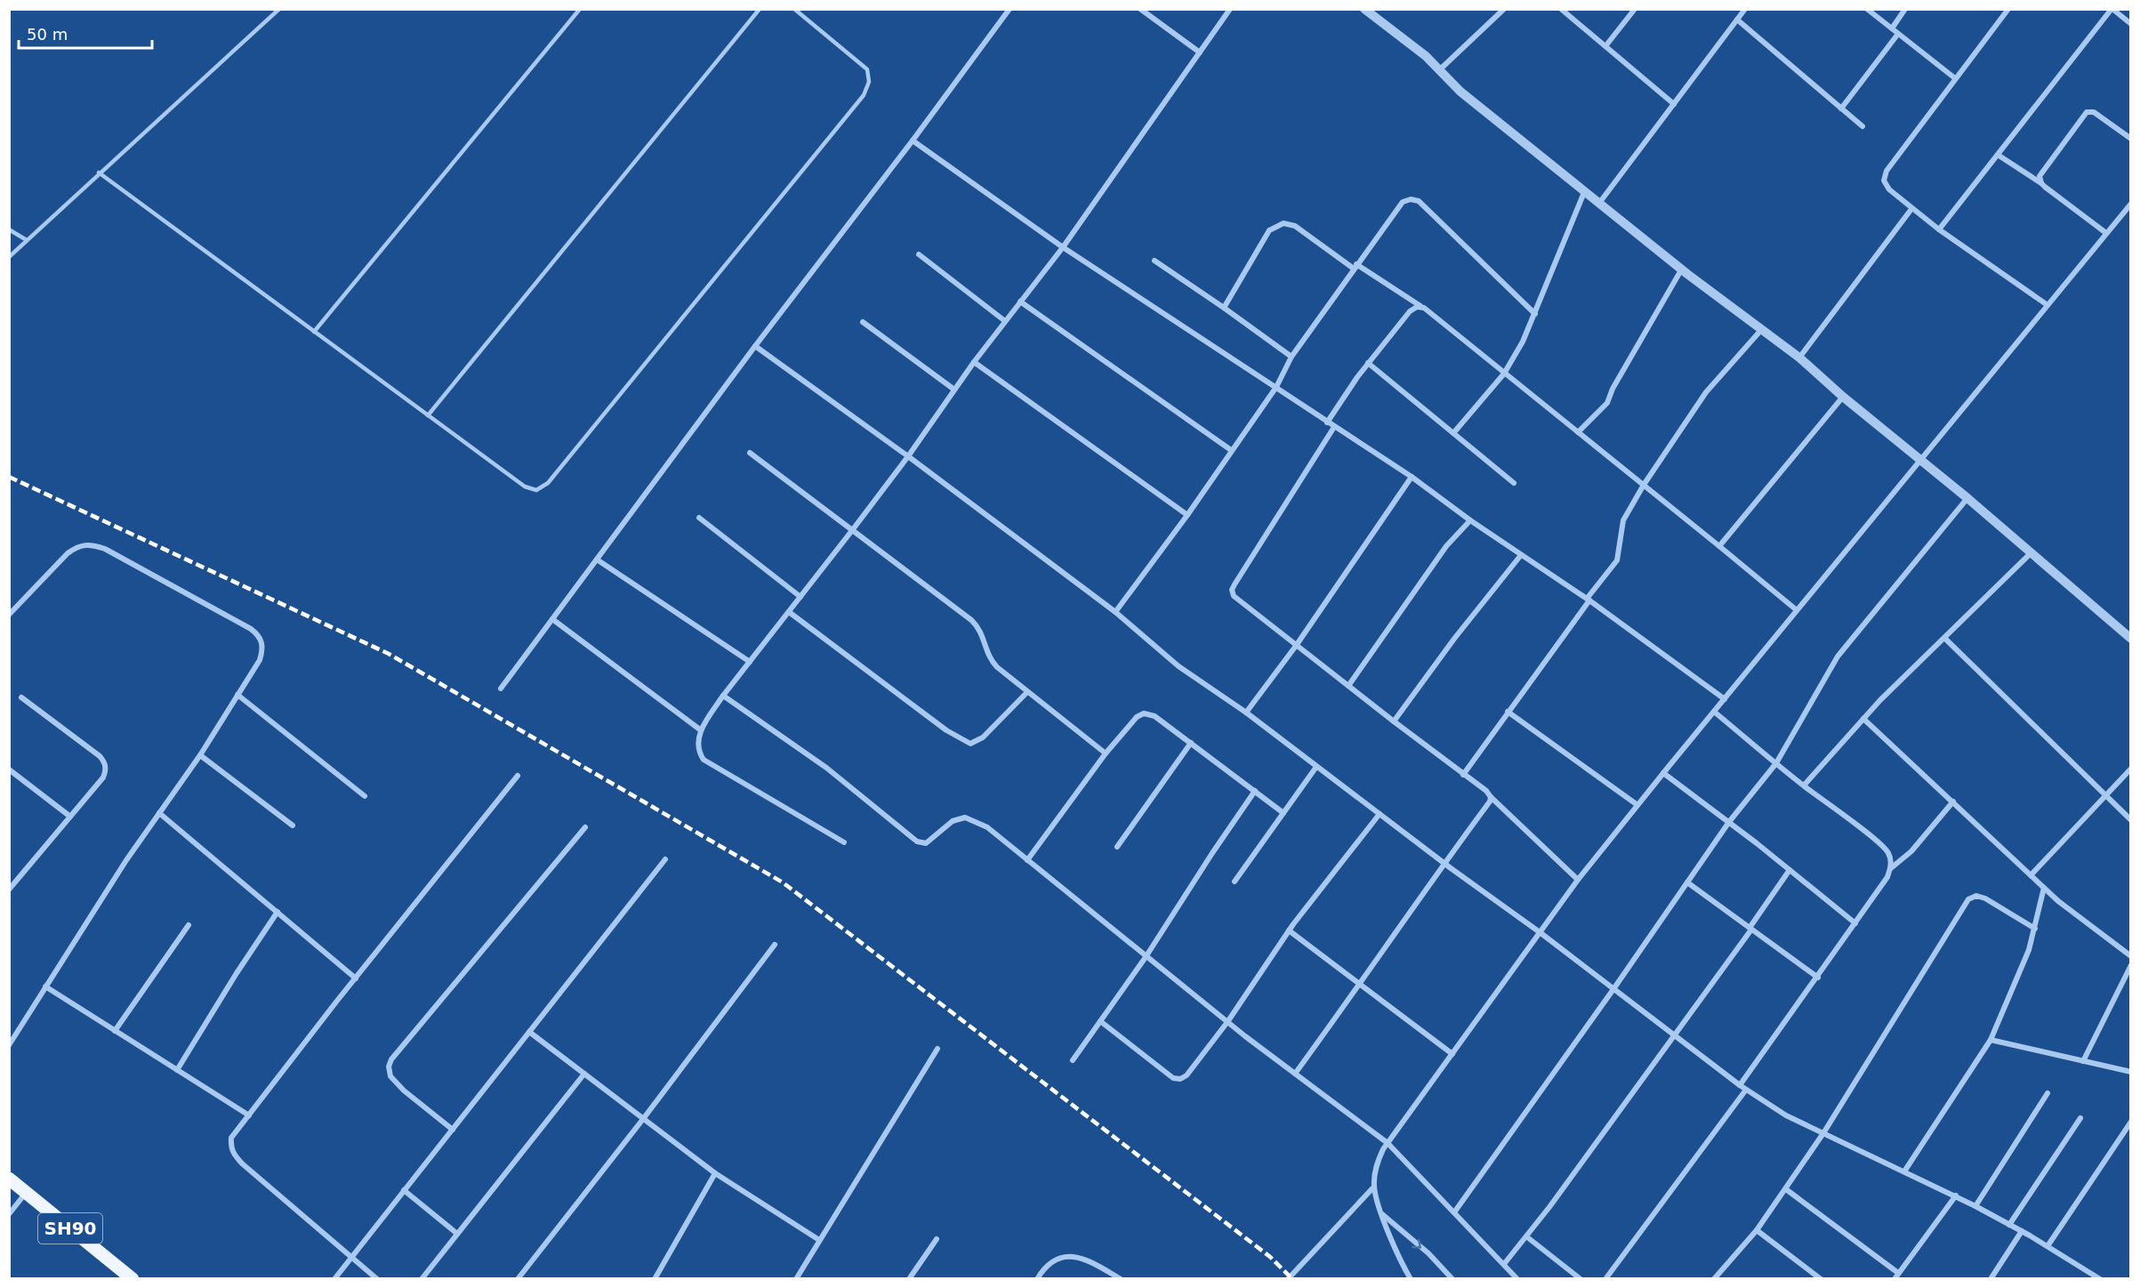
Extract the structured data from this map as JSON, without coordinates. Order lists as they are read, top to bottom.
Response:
{
  "streets": {
    "main road": ["SH90"]
  },
  "scale_bar": "50 m"
}
